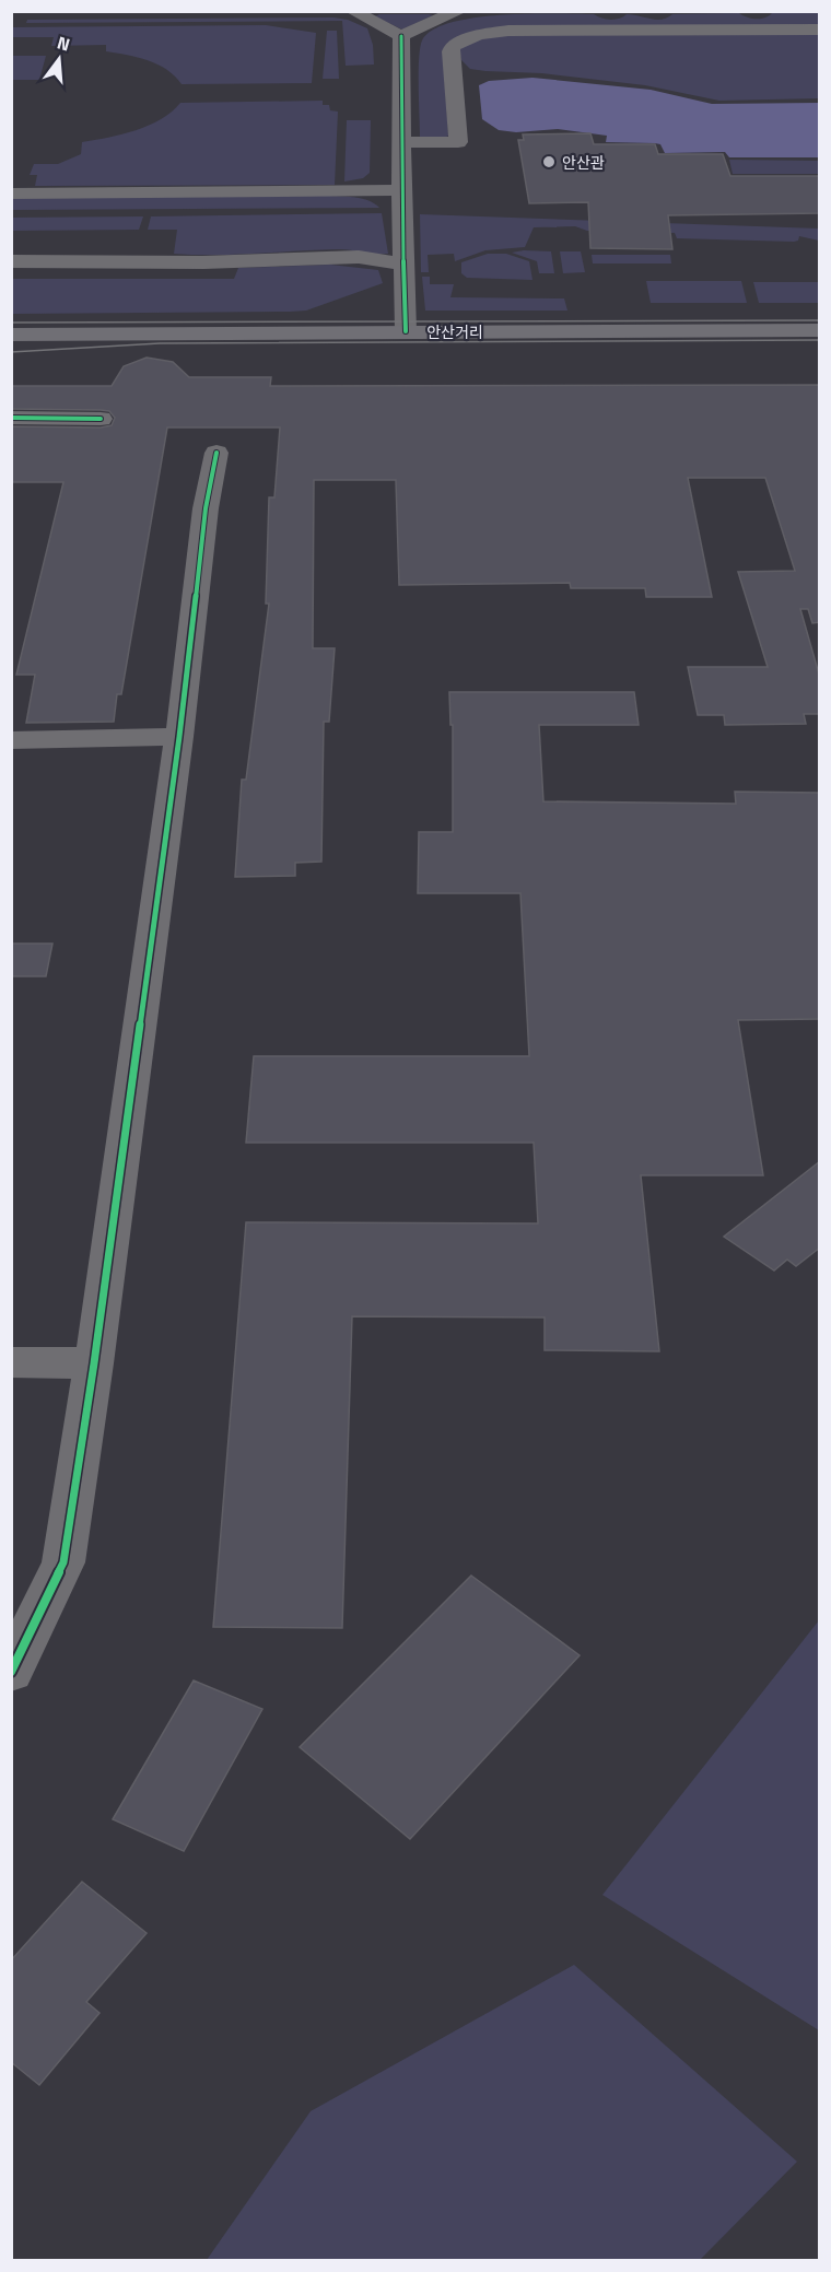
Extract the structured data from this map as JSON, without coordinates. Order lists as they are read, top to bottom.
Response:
{
  "streets": {
    "main road": ["안산거리"]
  },
  "places": ["안산관"],
  "north": "top"
}
